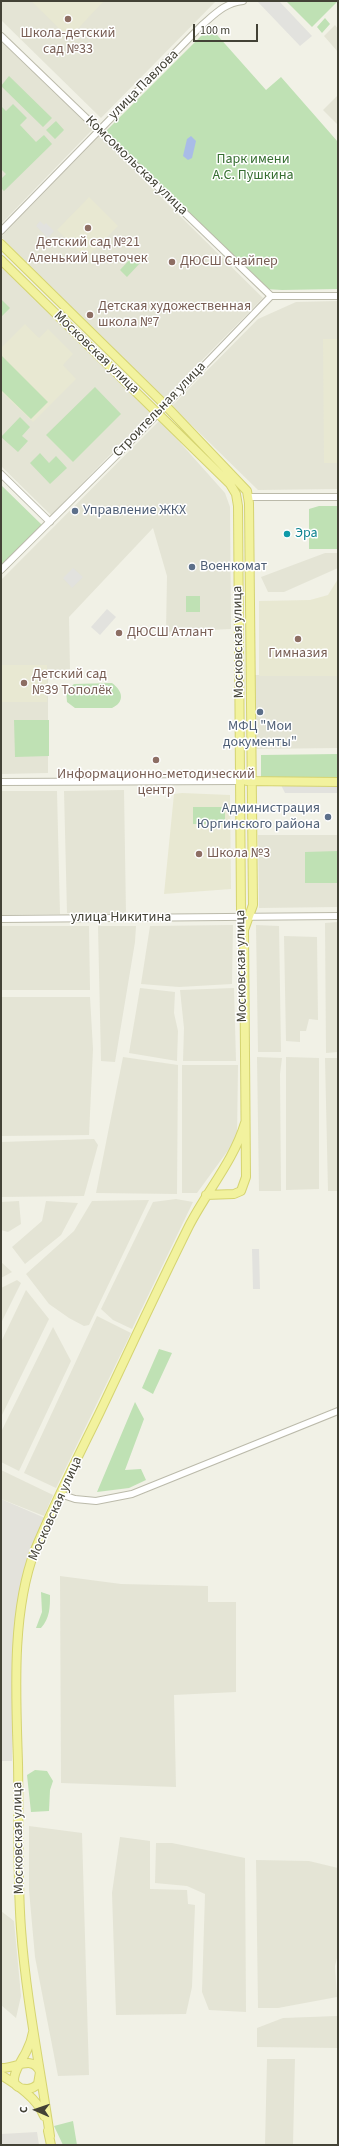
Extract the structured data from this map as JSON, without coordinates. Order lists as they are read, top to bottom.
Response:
{
  "streets": {
    "main road": ["Московская улица"],
    "street": [
      "улица Павлова",
      "Комсомольская улица",
      "Строительная улица",
      "улица Никитина"
    ]
  },
  "crossings": [
    ["улица Павлова", "Комсомольская улица"],
    ["Комсомольская улица", "Строительная улица"],
    ["Московская улица", "Строительная улица"],
    ["Московская улица", "улица Никитина"]
  ],
  "parks": ["Парк имени А.С. Пушкина"],
  "places": [
    "Школа-детский сад №33",
    "Детский сад №21 Аленький цветочек",
    "ДЮСШ Снайпер",
    "Детская художественная школа №7",
    "Управление ЖКХ",
    "Эра",
    "Военкомат",
    "ДЮСШ Атлант",
    "Гимназия",
    "Детский сад №39 Тополёк",
    "МФЦ \"Мои документы\"",
    "Информационно-методический центр",
    "Администрация Юргинского района",
    "Школа №3"
  ],
  "scale_bar": "100 m",
  "north": "left"
}
